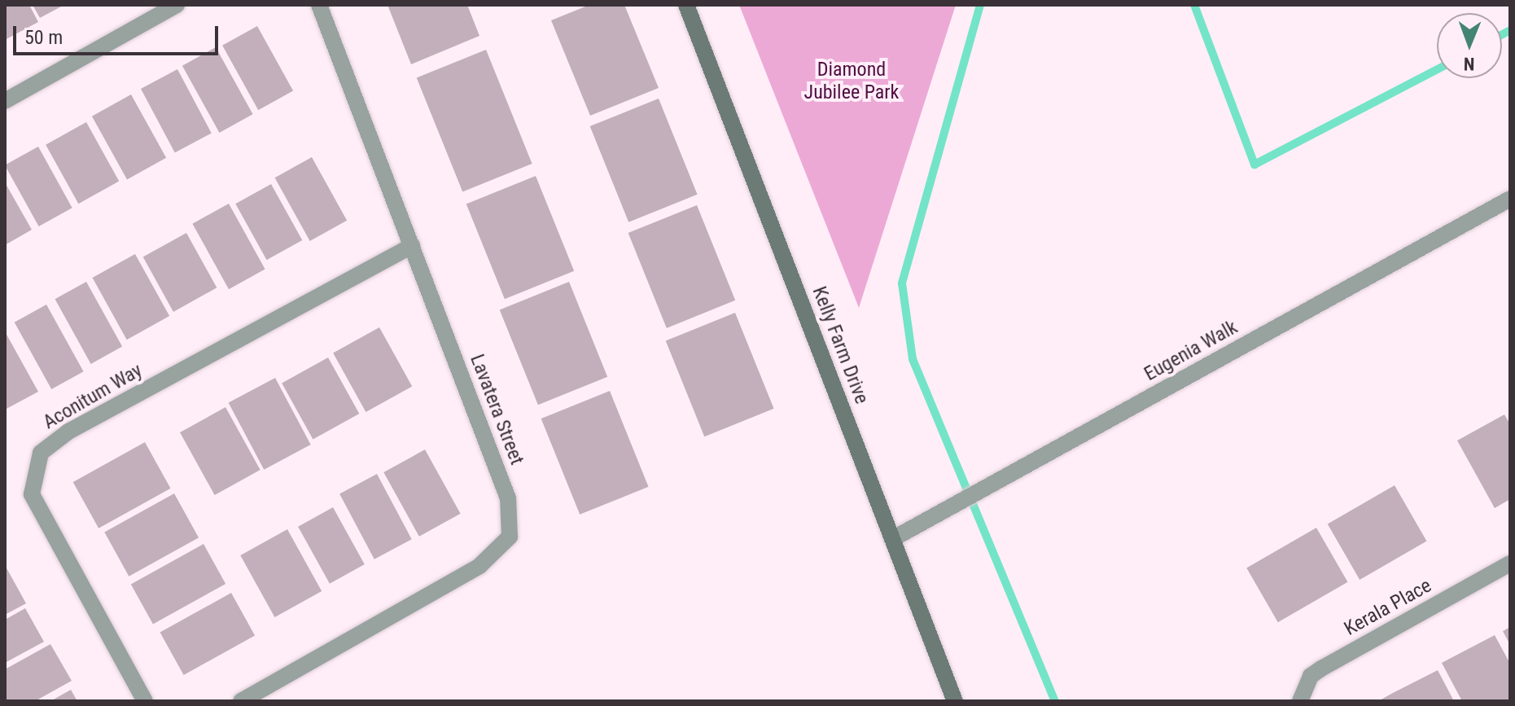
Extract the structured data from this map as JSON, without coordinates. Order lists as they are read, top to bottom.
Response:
{
  "streets": {
    "street": [
      "Kelly Farm Drive",
      "Eugenia Walk",
      "Aconitum Way",
      "Lavatera Street",
      "Kerala Place"
    ]
  },
  "crossings": [
    ["Kelly Farm Drive", "Eugenia Walk"],
    ["Aconitum Way", "Lavatera Street"]
  ],
  "parks": ["Diamond Jubilee Park"],
  "scale_bar": "50 m",
  "north": "bottom"
}
